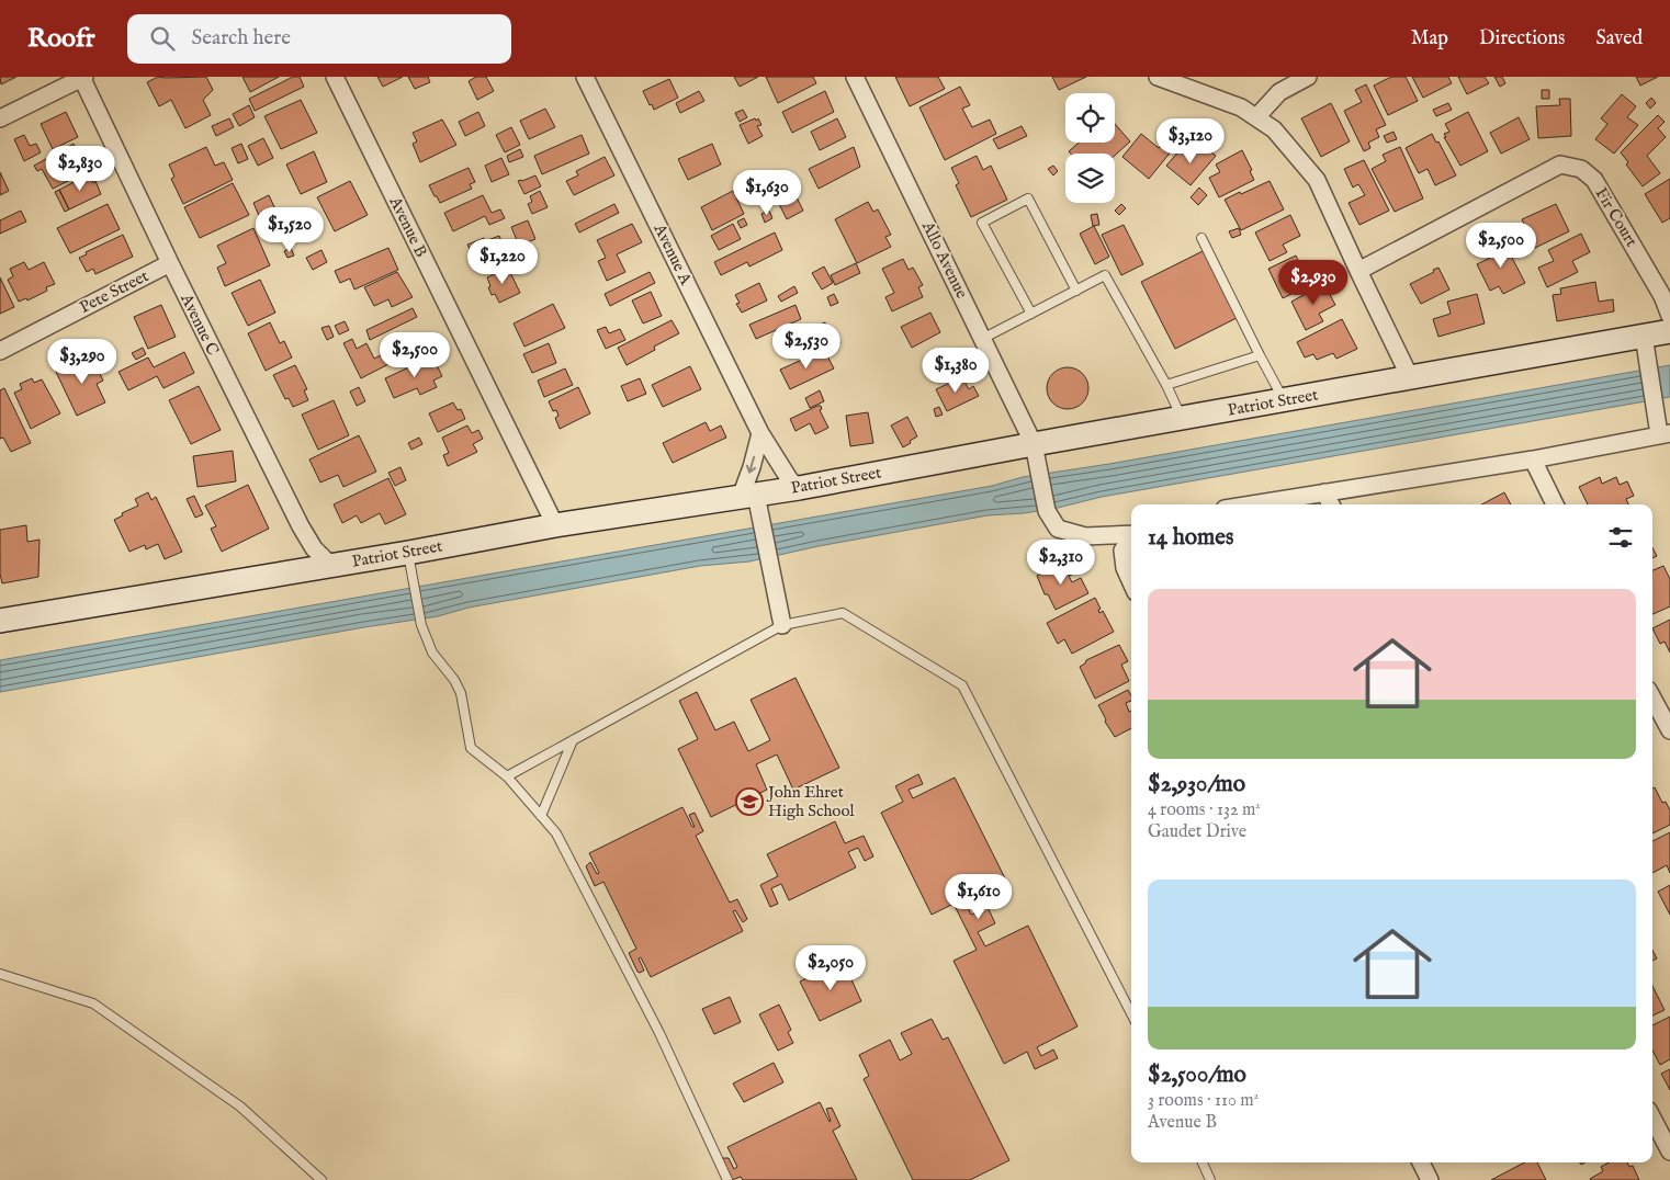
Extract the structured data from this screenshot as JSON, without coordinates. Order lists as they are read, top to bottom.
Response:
{
  "streets": {
    "main road": ["Patriot Street"],
    "street": [
      "Fir Court",
      "Avenue B",
      "Avenue A",
      "Allo Avenue",
      "Pete Street",
      "Avenue C"
    ]
  },
  "crossings": [
    ["Avenue B", "Patriot Street"],
    ["Avenue A", "Patriot Street"],
    ["Allo Avenue", "Patriot Street"],
    ["Pete Street", "Avenue C"],
    ["Avenue C", "Patriot Street"]
  ],
  "places": {
    "school or university": ["John Ehret High School"]
  },
  "page": {
    "header": "Roofr",
    "search": "Search here",
    "nav": ["Map", "Directions", "Saved"],
    "price": [
      "$3,120",
      "$2,830",
      "$1,630",
      "$1,520",
      "$2,500",
      "$1,220",
      "$2,930",
      "$2,530",
      "$2,500",
      "$3,290",
      "$1,380",
      "$2,310",
      "$1,610",
      "$2,050"
    ],
    "heading": "14 homes",
    "list": [
      {
        "name": "$2,930/mo",
        "note": "4 rooms · 132 m² · Gaudet Drive"
      },
      {
        "name": "$2,500/mo",
        "note": "3 rooms · 110 m² · Avenue B"
      }
    ]
  }
}
